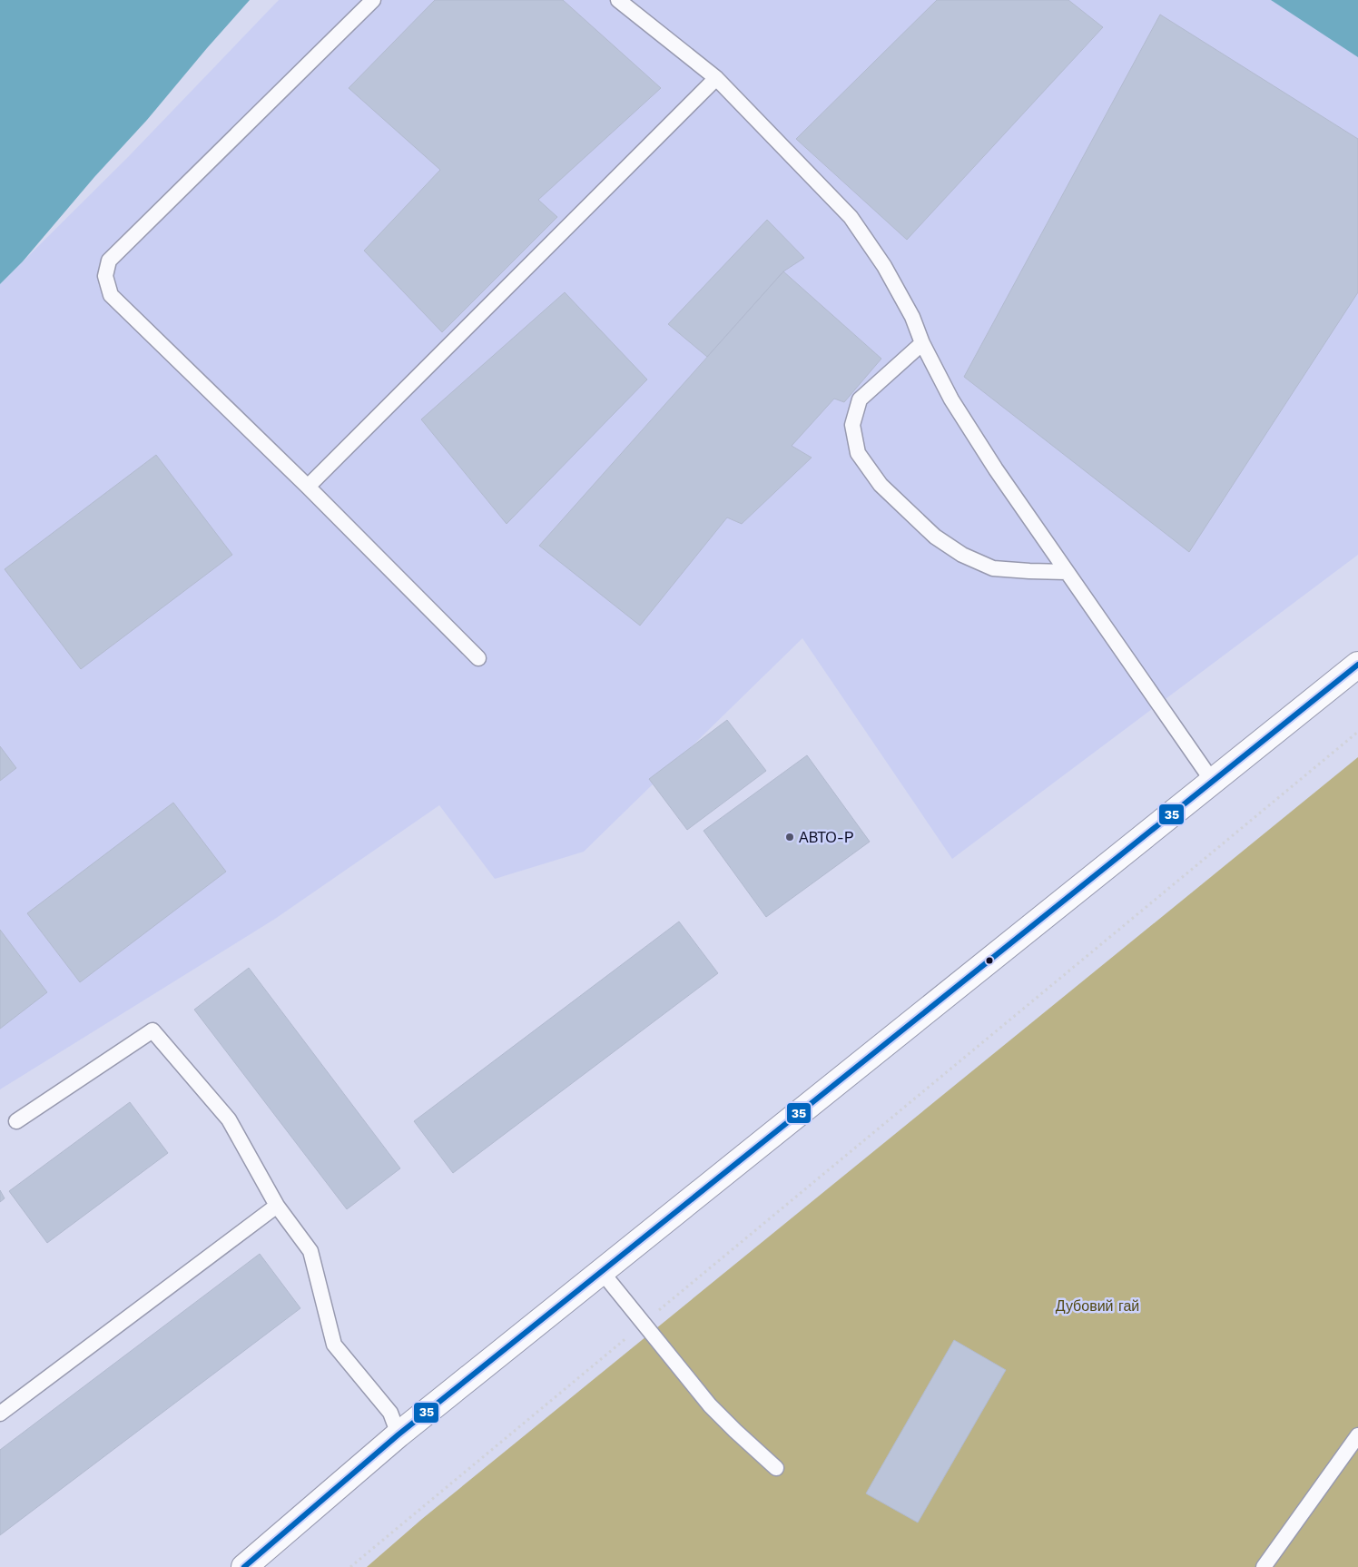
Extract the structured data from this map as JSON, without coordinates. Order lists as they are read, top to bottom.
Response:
{
  "parks": ["Дубовий гай"],
  "places": ["АВТО-Р"],
  "lines": ["transit line 35"]
}
